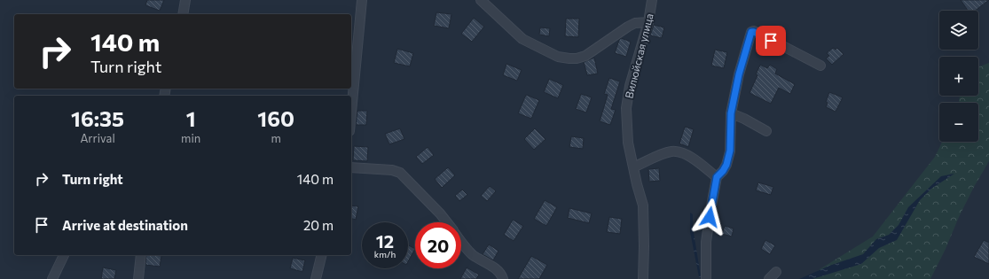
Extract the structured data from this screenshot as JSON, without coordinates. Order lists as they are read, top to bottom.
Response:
{
  "streets": {
    "street": ["Вилюйская улица"]
  },
  "page": {
    "map_buttons": ["+", "−"],
    "turn": ["140 m", "Turn right"],
    "eta": [
      "16:35",
      "Arrival",
      "1",
      "min",
      "160",
      "m"
    ],
    "list": [
      {
        "name": "Turn right",
        "value": "140 m"
      },
      {
        "name": "Arrive at destination",
        "value": "20 m"
      }
    ],
    "speed": "12 km/h",
    "limit": "20"
  }
}
